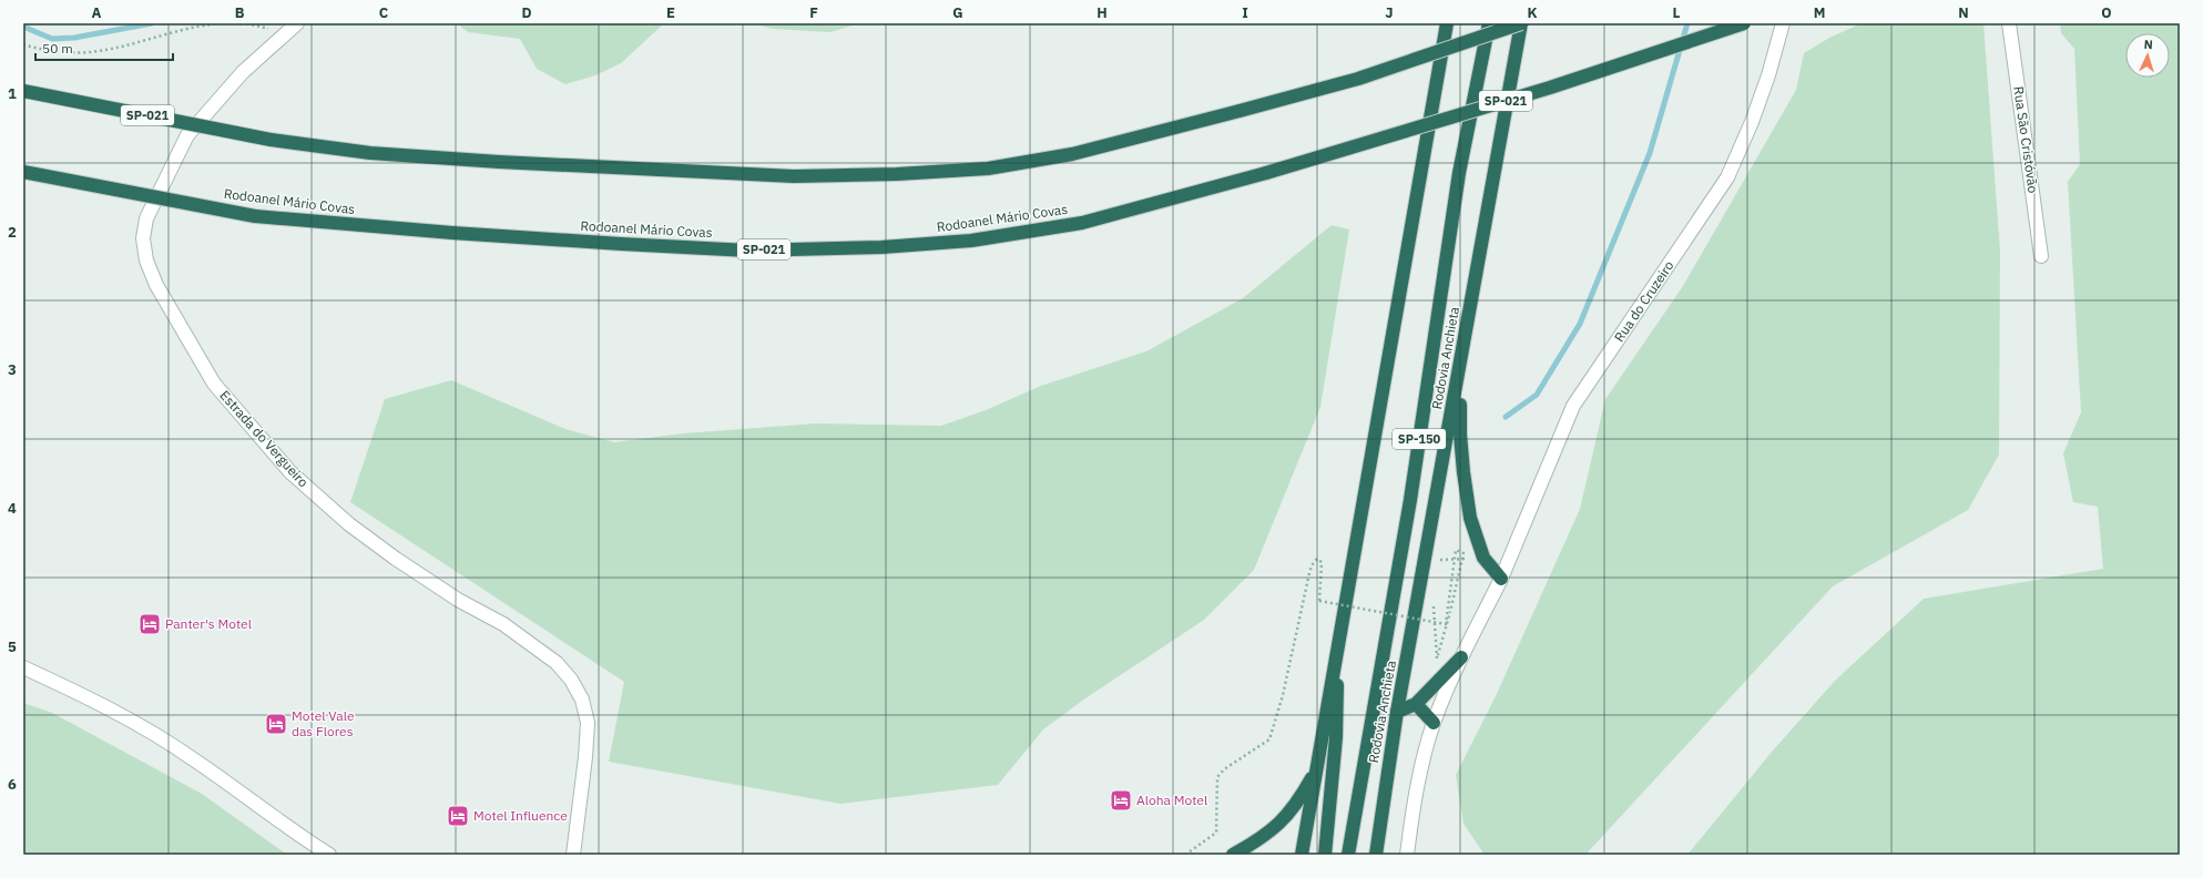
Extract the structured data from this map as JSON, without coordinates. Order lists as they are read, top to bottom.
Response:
{
  "streets": {
    "highway": [
      "SP-021",
      "Rodoanel Mário Covas",
      "Rodovia Anchieta",
      "SP-150"
    ],
    "street": ["Rua São Cristóvão", "Rua do Cruzeiro", "Estrada do Vergueiro"]
  },
  "crossings": [
    ["SP-021", "Rodovia Anchieta"]
  ],
  "places": {
    "hotel": [
      "Panter's Motel",
      "Motel Vale das Flores",
      "Aloha Motel",
      "Motel Influence"
    ]
  },
  "scale_bar": "50 m",
  "north": "top",
  "grid": {
    "columns": [
      "A",
      "B",
      "C",
      "D",
      "E",
      "F",
      "G",
      "H",
      "I",
      "J",
      "K",
      "L",
      "M",
      "N",
      "O"
    ],
    "rows": [
      "1",
      "2",
      "3",
      "4",
      "5",
      "6"
    ]
  }
}
